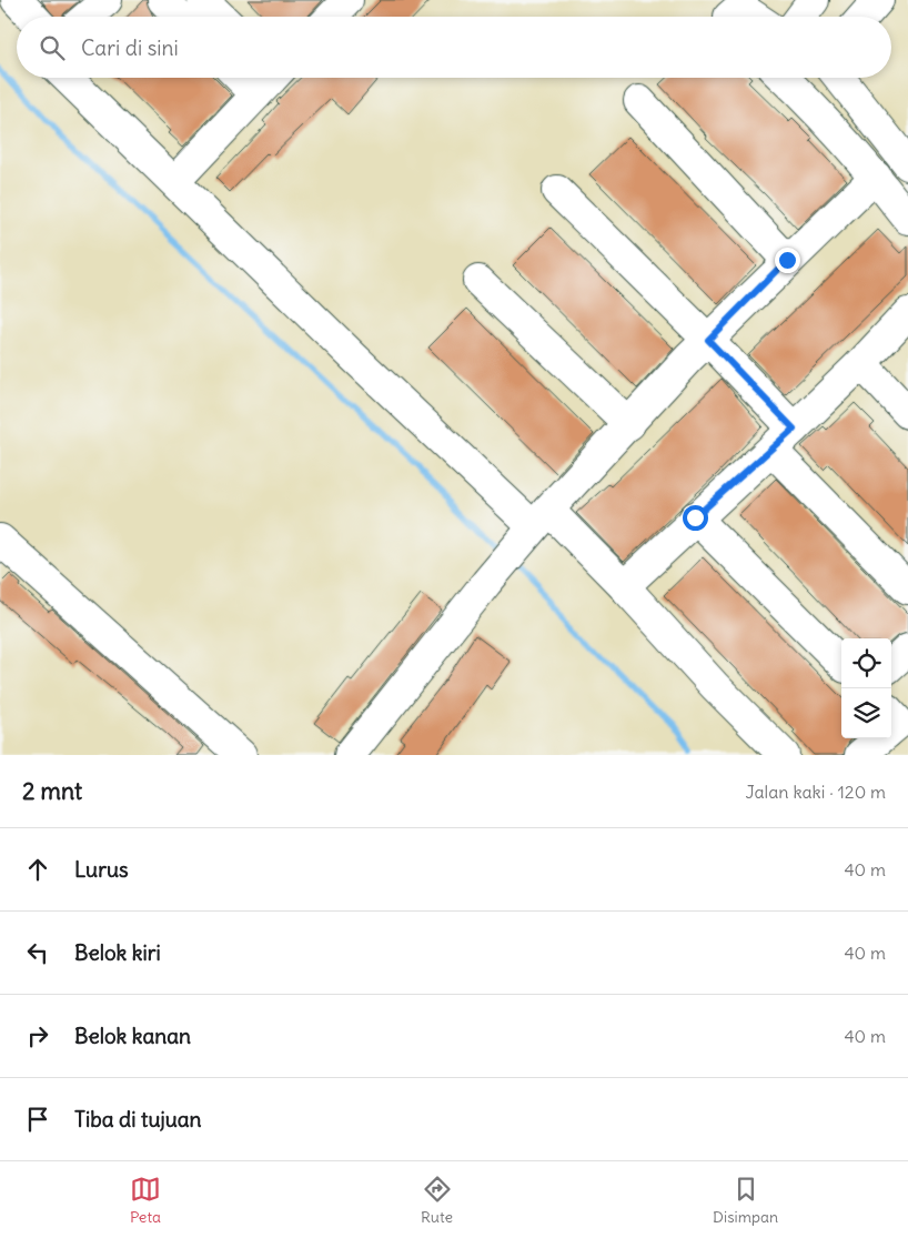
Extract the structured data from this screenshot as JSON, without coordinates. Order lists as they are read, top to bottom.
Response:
{
  "page": {
    "search": "Cari di sini",
    "heading": ["2 mnt", "Jalan kaki · 120 m"],
    "list": [
      ["Lurus", "40 m"],
      ["Belok kiri", "40 m"],
      ["Belok kanan", "40 m"],
      "Tiba di tujuan"
    ],
    "nav": ["Peta", "Rute", "Disimpan"]
  }
}
